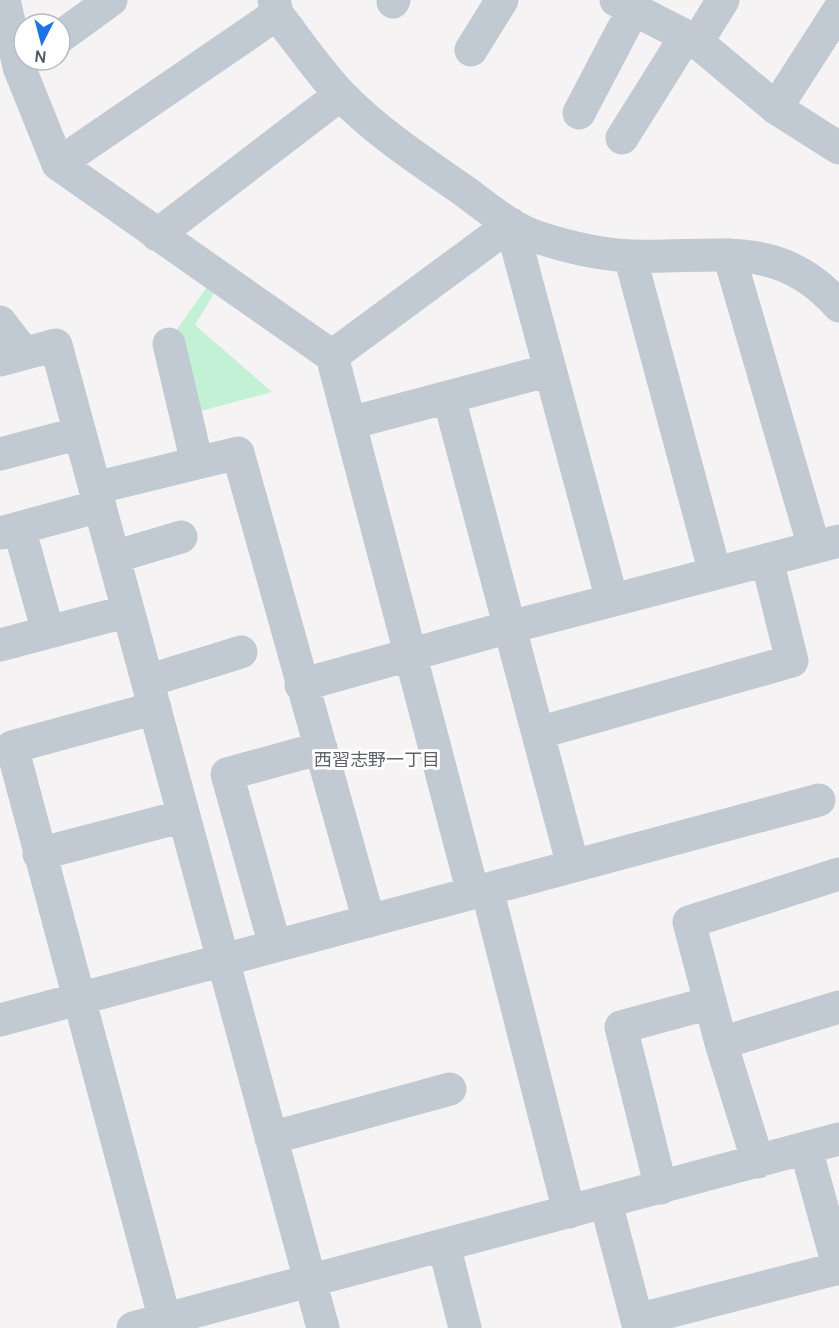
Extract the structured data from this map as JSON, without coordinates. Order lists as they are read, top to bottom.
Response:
{
  "districts": ["西習志野一丁目"],
  "north": "bottom"
}
